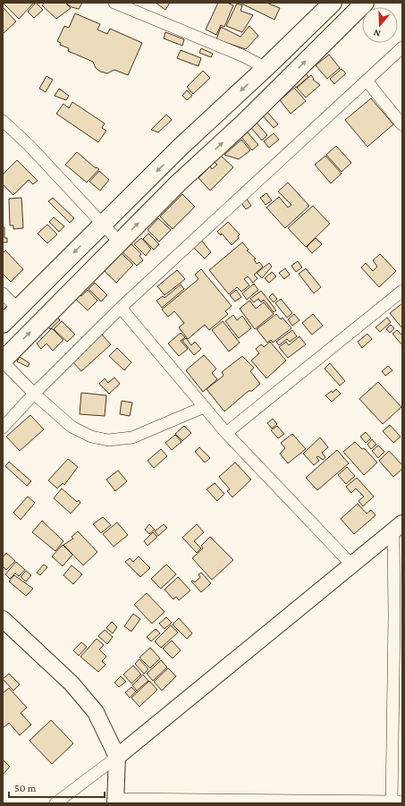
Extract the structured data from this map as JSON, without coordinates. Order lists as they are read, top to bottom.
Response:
{
  "scale_bar": "50 m",
  "north": "bottom"
}
